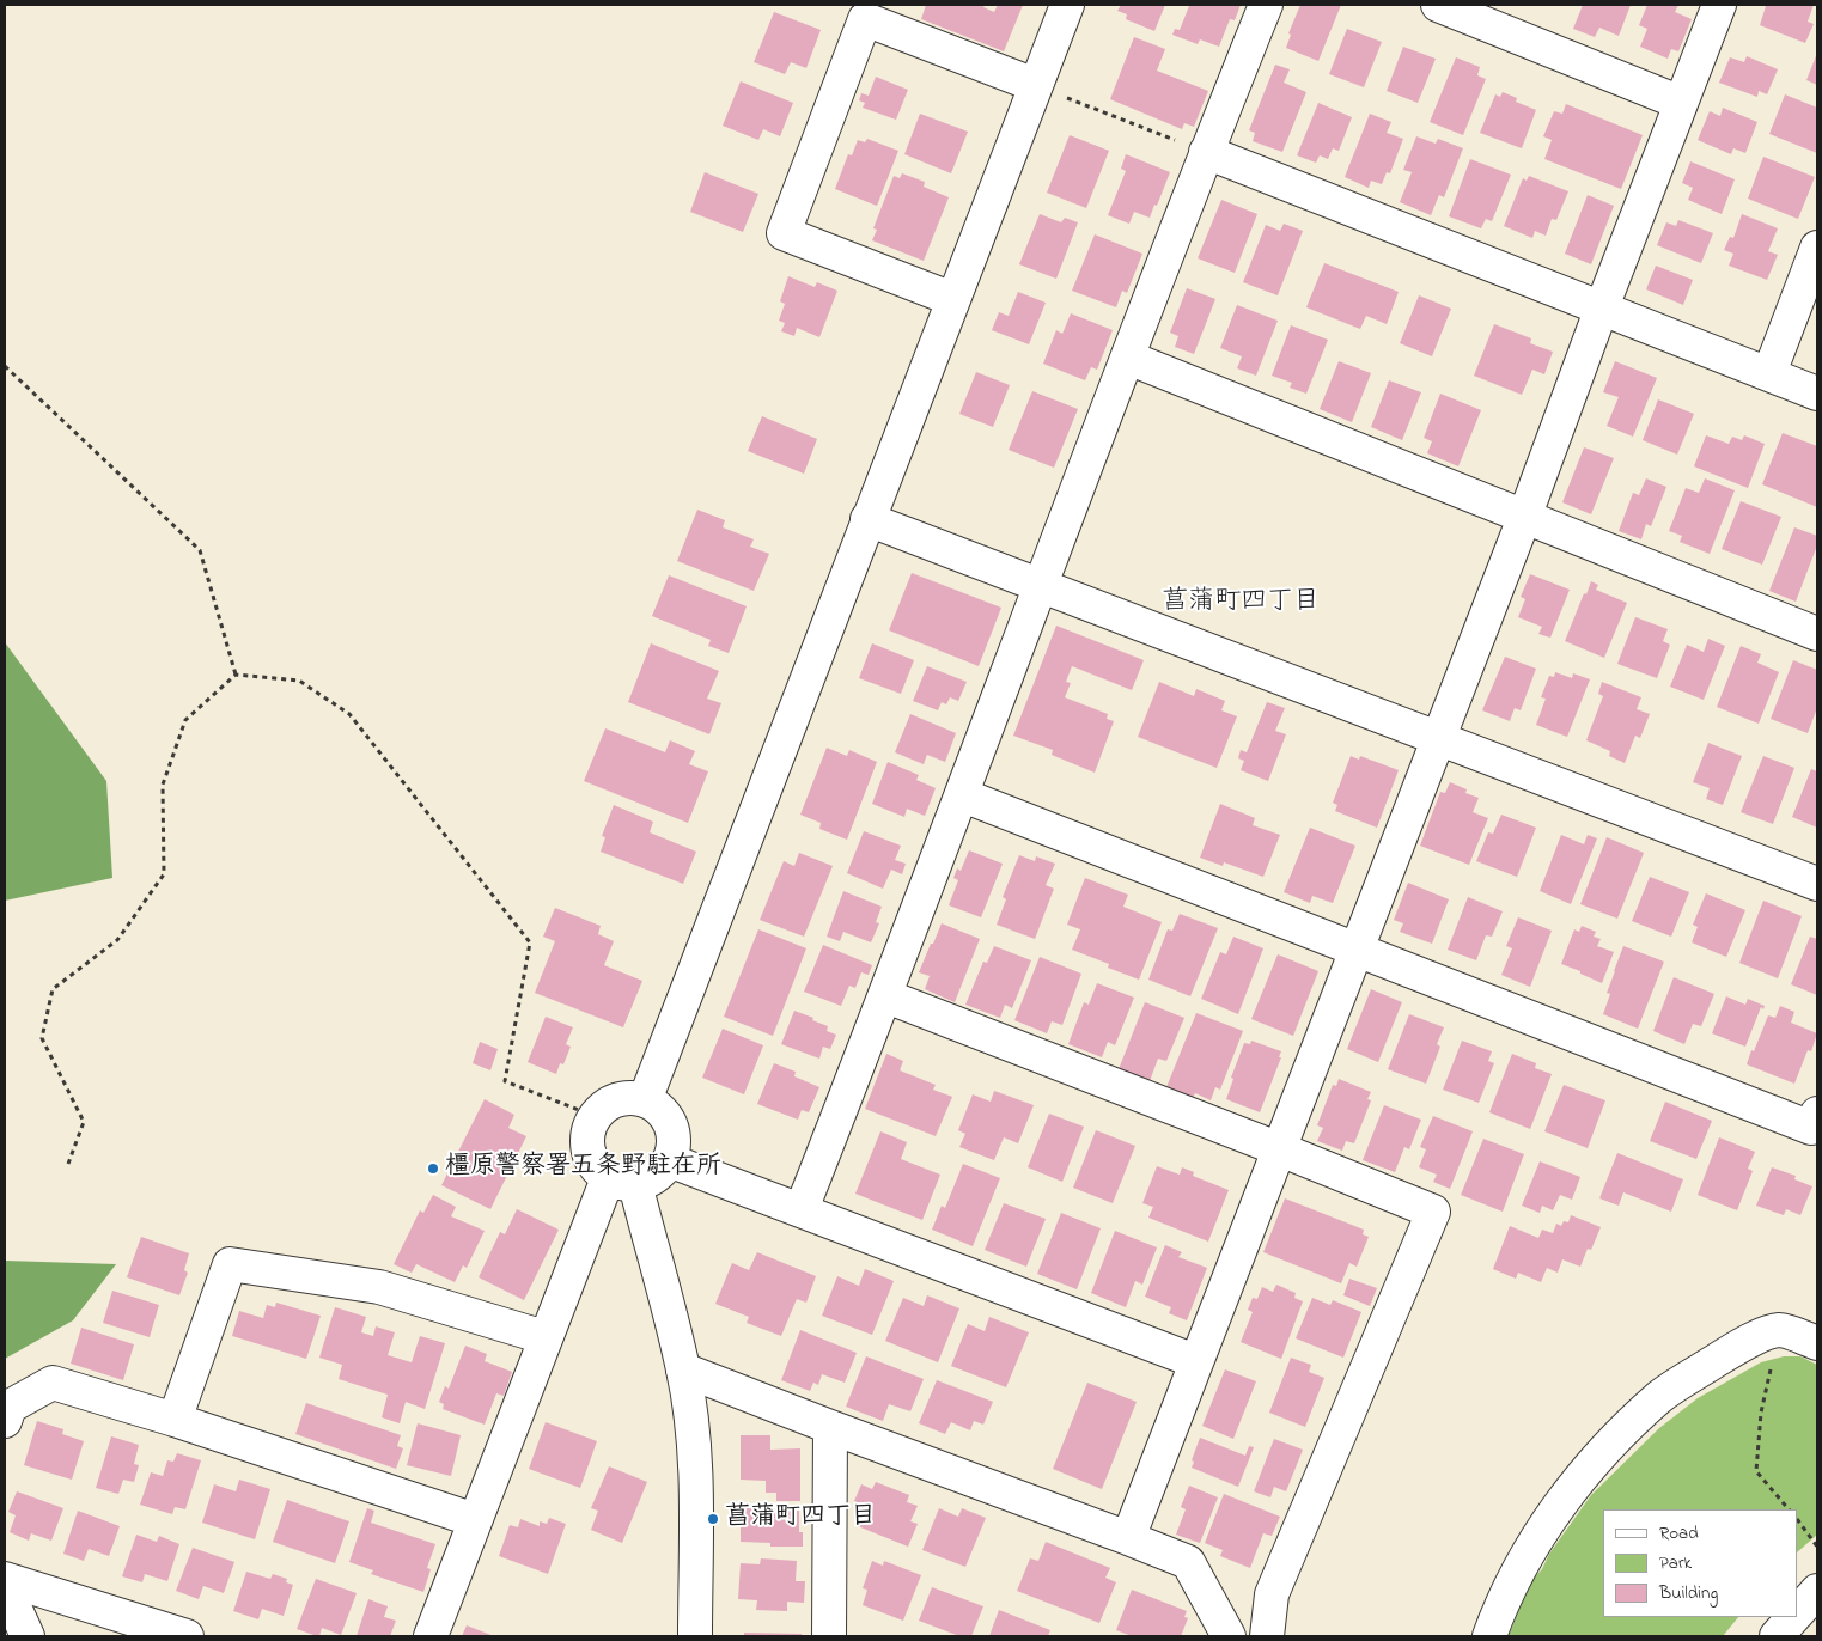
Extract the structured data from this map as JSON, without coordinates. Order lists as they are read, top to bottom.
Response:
{
  "districts": ["菖蒲町四丁目"],
  "places": ["橿原警察署五条野駐在所", "菖蒲町四丁目"],
  "legend": ["Road", "Park", "Building"]
}
